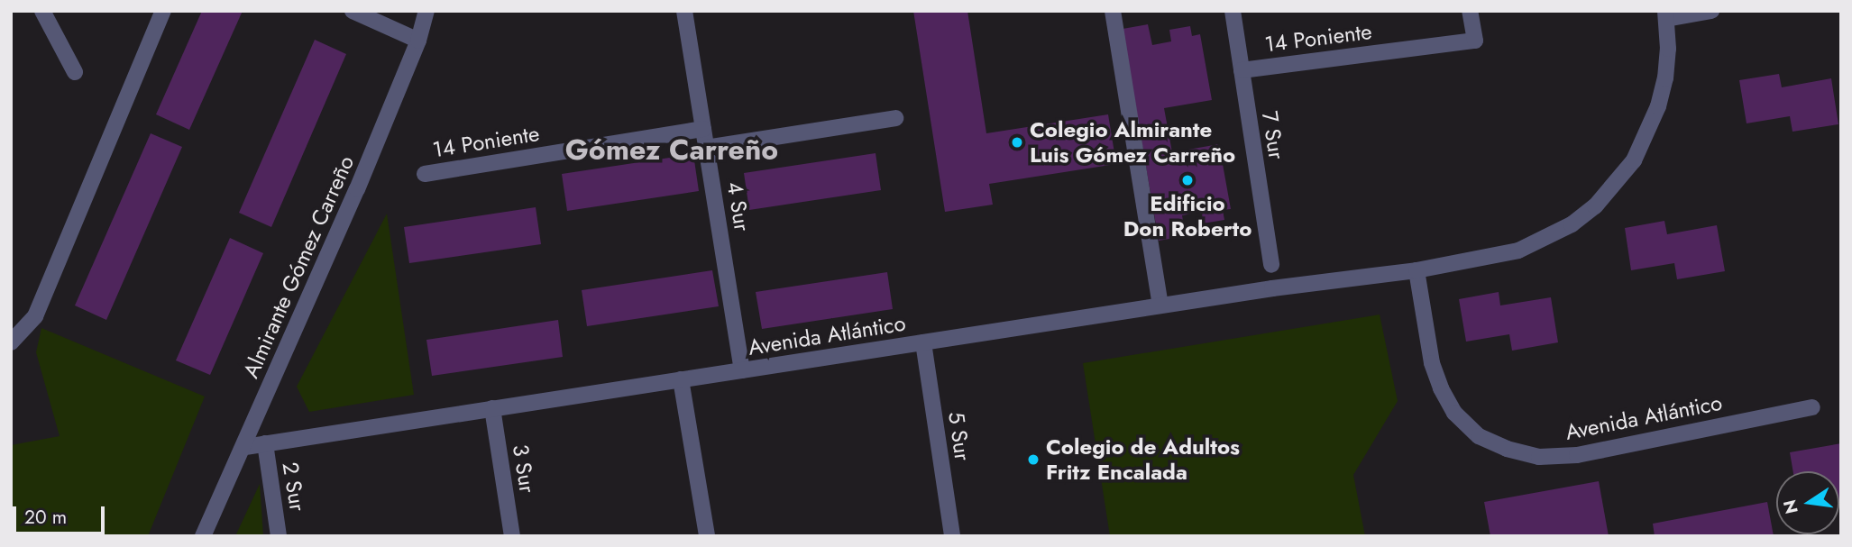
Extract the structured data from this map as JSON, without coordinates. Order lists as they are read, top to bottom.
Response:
{
  "streets": {
    "street": [
      "14 Poniente",
      "7 Sur",
      "4 Sur",
      "Almirante Gómez Carreño",
      "Avenida Atlántico",
      "5 Sur",
      "3 Sur",
      "2 Sur"
    ]
  },
  "crossings": [
    ["14 Poniente", "7 Sur"],
    ["14 Poniente", "4 Sur"],
    ["4 Sur", "Avenida Atlántico"],
    ["Almirante Gómez Carreño", "Avenida Atlántico"],
    ["Avenida Atlántico", "5 Sur"],
    ["Avenida Atlántico", "3 Sur"],
    ["Avenida Atlántico", "2 Sur"]
  ],
  "districts": ["Gómez Carreño"],
  "places": ["Colegio Almirante Luis Gómez Carreño", "Edificio Don Roberto", "Colegio de Adultos Fritz Encalada"],
  "scale_bar": "20 m",
  "north": "left"
}
